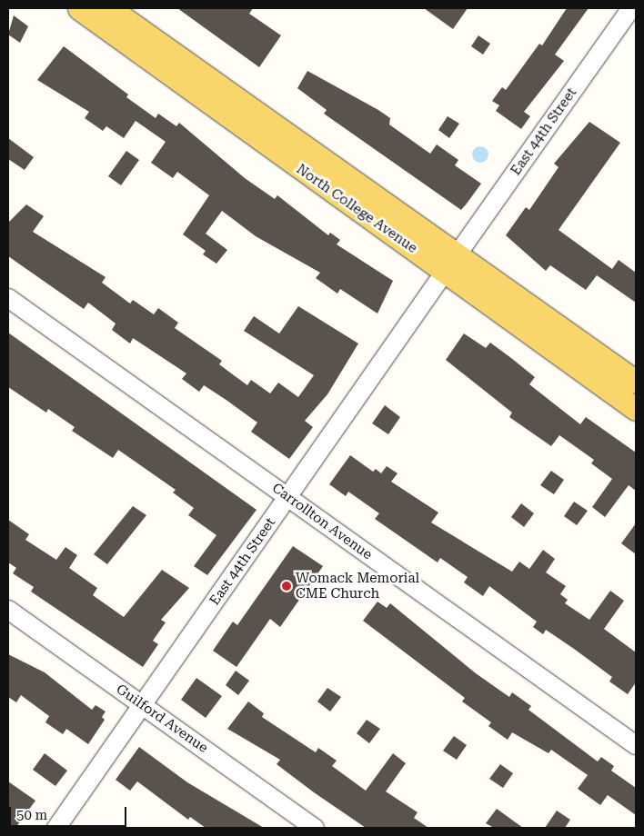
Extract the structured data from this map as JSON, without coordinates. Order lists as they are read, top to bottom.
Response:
{
  "streets": {
    "main road": ["North College Avenue"],
    "street": ["East 44th Street", "Carrollton Avenue", "Guilford Avenue"]
  },
  "crossings": [
    ["East 44th Street", "North College Avenue"],
    ["East 44th Street", "Carrollton Avenue"],
    ["East 44th Street", "Guilford Avenue"]
  ],
  "places": ["Womack Memorial CME Church"],
  "scale_bar": "50 m"
}
